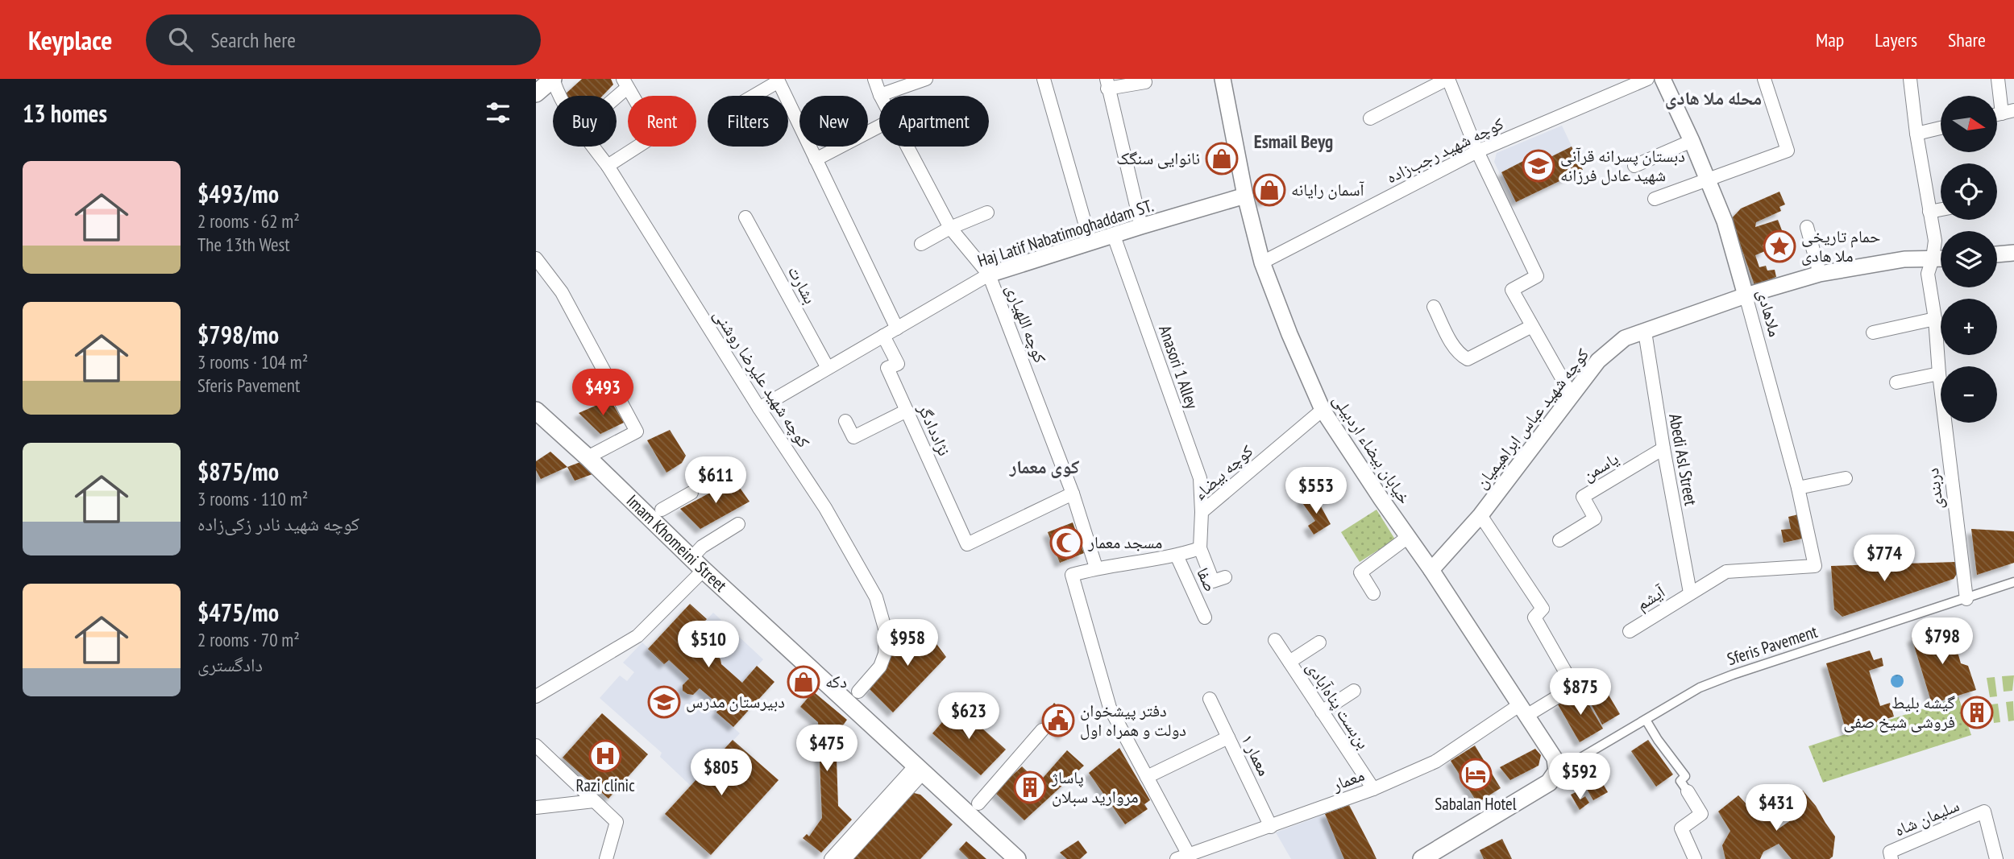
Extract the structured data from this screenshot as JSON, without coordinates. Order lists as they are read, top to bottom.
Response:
{
  "streets": {
    "main road": ["Imam Khomeini Street"],
    "street": [
      "کوچه شهید رجب‌زاده",
      "Haj Latif Nabatimoghaddam ST.",
      "بشارت",
      "ملاهادی",
      "کوچه اللهیاری",
      "Anasori 1 Alley",
      "کوچه شهید علیرضا روشنی",
      "کوچه شهید عباس ابراهیمیان",
      "نژاددادگر",
      "خیابان بیضاء اردبیلی",
      "Abedi Asl Street",
      "یاسمن",
      "کوچه بیضاء",
      "دربندی",
      "صفا",
      "آیشم",
      "Sferis Pavement",
      "بن‌بست پناه‌آبادی",
      "معمار ۱",
      "معمار",
      "سلیمان شاه"
    ]
  },
  "crossings": [
    ["کوچه شهید رجب‌زاده", "خیابان بیضاء اردبیلی"],
    ["Haj Latif Nabatimoghaddam ST.", "بشارت"],
    ["Haj Latif Nabatimoghaddam ST.", "کوچه اللهیاری"],
    ["Haj Latif Nabatimoghaddam ST.", "Anasori 1 Alley"],
    ["Haj Latif Nabatimoghaddam ST.", "کوچه شهید علیرضا روشنی"],
    ["Haj Latif Nabatimoghaddam ST.", "نژاددادگر"],
    ["Haj Latif Nabatimoghaddam ST.", "خیابان بیضاء اردبیلی"],
    ["ملاهادی", "کوچه شهید عباس ابراهیمیان"],
    ["ملاهادی", "آیشم"],
    ["کوچه اللهیاری", "نژاددادگر"],
    ["Anasori 1 Alley", "کوچه بیضاء"],
    ["کوچه شهید علیرضا روشنی", "Imam Khomeini Street"],
    ["کوچه شهید عباس ابراهیمیان", "خیابان بیضاء اردبیلی"],
    ["کوچه شهید عباس ابراهیمیان", "Abedi Asl Street"],
    ["کوچه شهید عباس ابراهیمیان", "معمار"],
    ["خیابان بیضاء اردبیلی", "کوچه بیضاء"],
    ["خیابان بیضاء اردبیلی", "Sferis Pavement"],
    ["خیابان بیضاء اردبیلی", "معمار"],
    ["Abedi Asl Street", "یاسمن"],
    ["Abedi Asl Street", "آیشم"],
    ["دربندی", "Sferis Pavement"],
    ["بن‌بست پناه‌آبادی", "معمار"],
    ["معمار ۱", "معمار"]
  ],
  "districts": ["محله ملا هادی", "Esmail Beyg", "کوی معمار"],
  "places": {
    "shop": ["نانوایی سنگک", "آسمان رایانه", "دکه"],
    "school or university": ["دبستان پسرانه قرآنی شهید عادل فرزانه", "دبیرستان مدرس"],
    "place": ["حمام تاریخی ملا هادی"],
    "mosque": ["مسجد معمار"],
    "building": ["گیشه بلیط فروشی شیخ صفی", "پاساژ مروارید سبلان"],
    "public building": ["دفتر پیشخوان دولت و همراه اول"],
    "hospital": ["Razi clinic"],
    "hotel": ["Sabalan Hotel"]
  },
  "north": "right",
  "page": {
    "header": "Keyplace",
    "search": "Search here",
    "nav": ["Map", "Layers", "Share"],
    "heading": "13 homes",
    "map_buttons": ["+", "−"],
    "chip": [
      "Buy",
      "Rent",
      "Filters",
      "New",
      "Apartment"
    ],
    "list": [
      {
        "name": "$493/mo",
        "note": "2 rooms · 62 m² · The 13th West"
      },
      {
        "name": "$798/mo",
        "note": "3 rooms · 104 m² · Sferis Pavement"
      },
      {
        "name": "$875/mo",
        "note": "3 rooms · 110 m² · کوچه شهید نادر زکی‌زاده"
      },
      {
        "name": "$475/mo",
        "note": "2 rooms · 70 m² · دادگستری"
      }
    ],
    "price": [
      "$493",
      "$611",
      "$553",
      "$774",
      "$798",
      "$958",
      "$510",
      "$875",
      "$623",
      "$475",
      "$805",
      "$592",
      "$431"
    ]
  }
}
